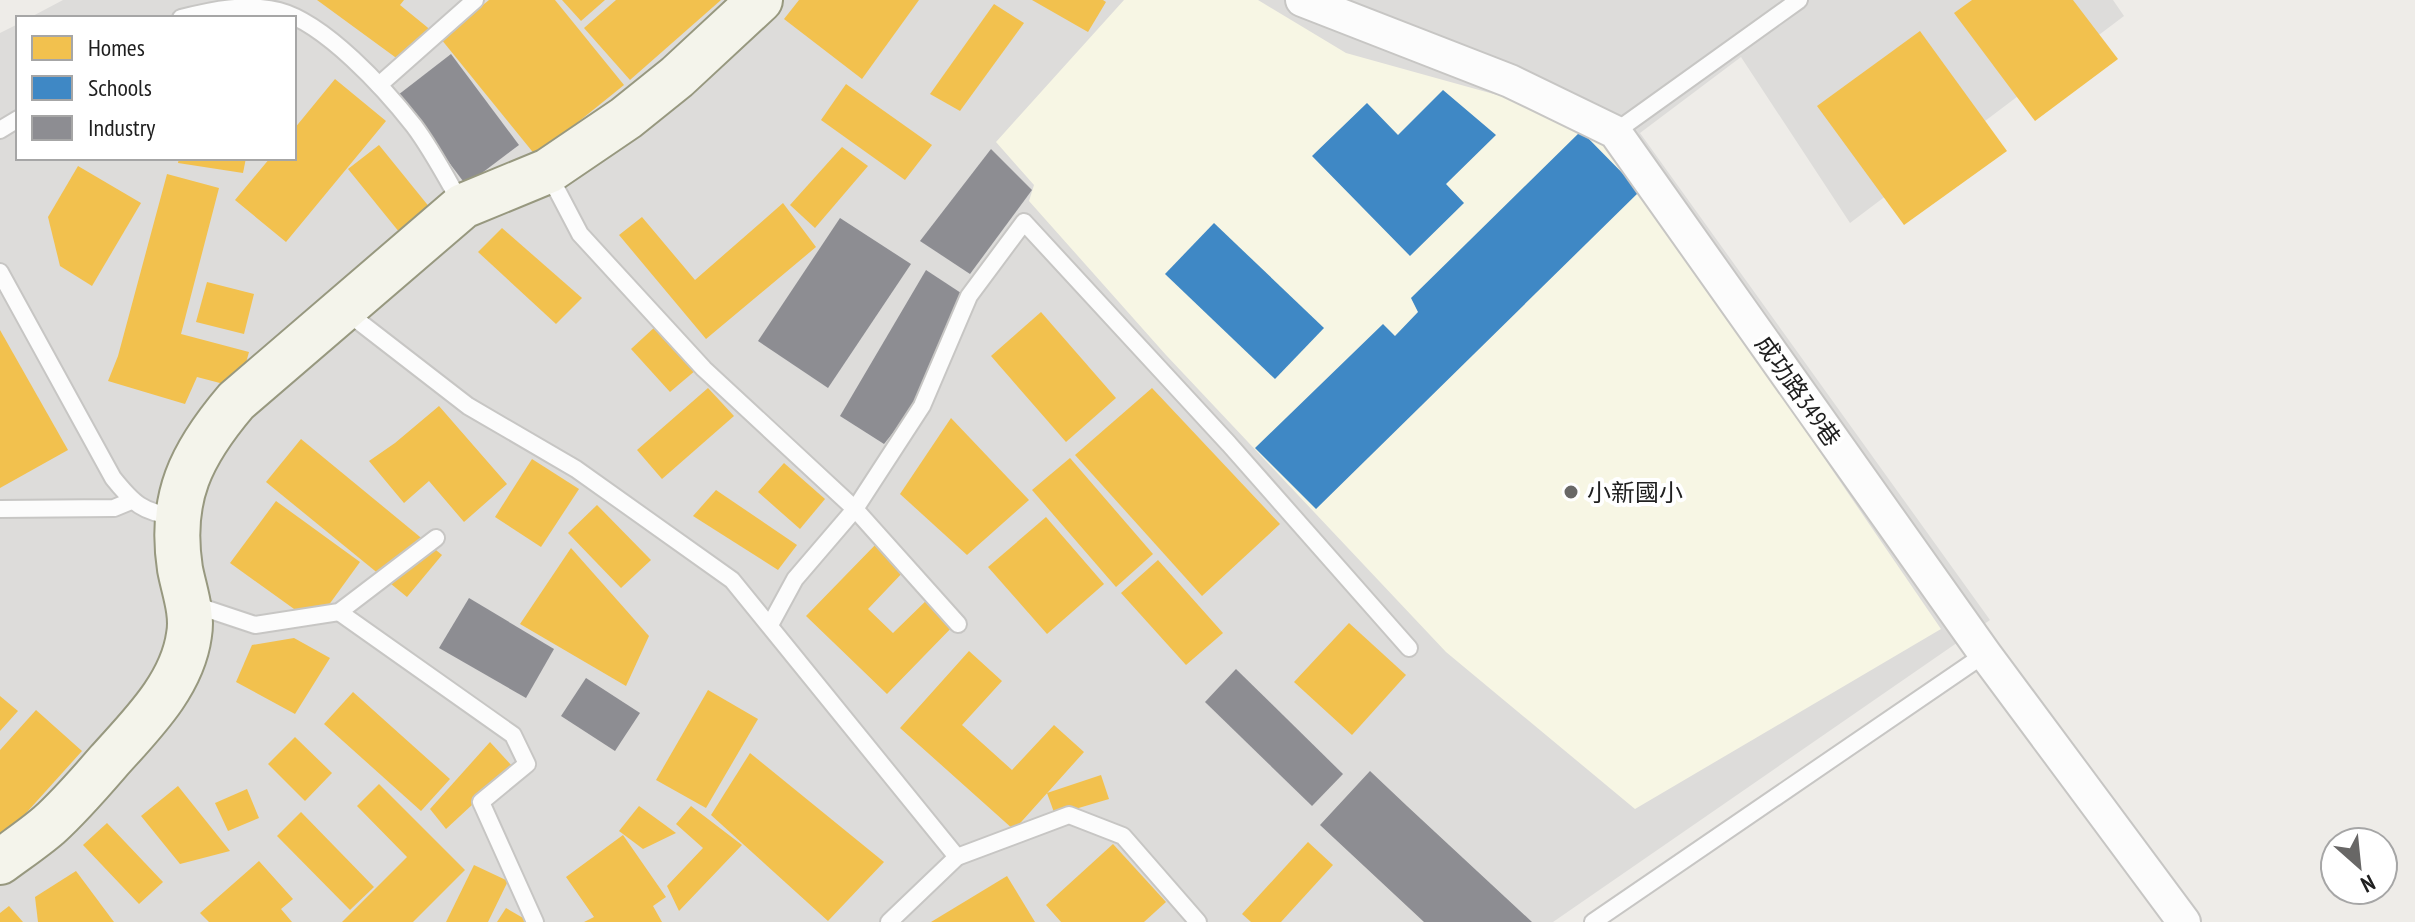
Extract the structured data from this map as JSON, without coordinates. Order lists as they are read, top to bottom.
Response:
{
  "streets": {
    "street": ["成功路349巷"]
  },
  "places": ["小新國小"],
  "legend": ["Homes", "Schools", "Industry"],
  "north": "bottom right"
}
